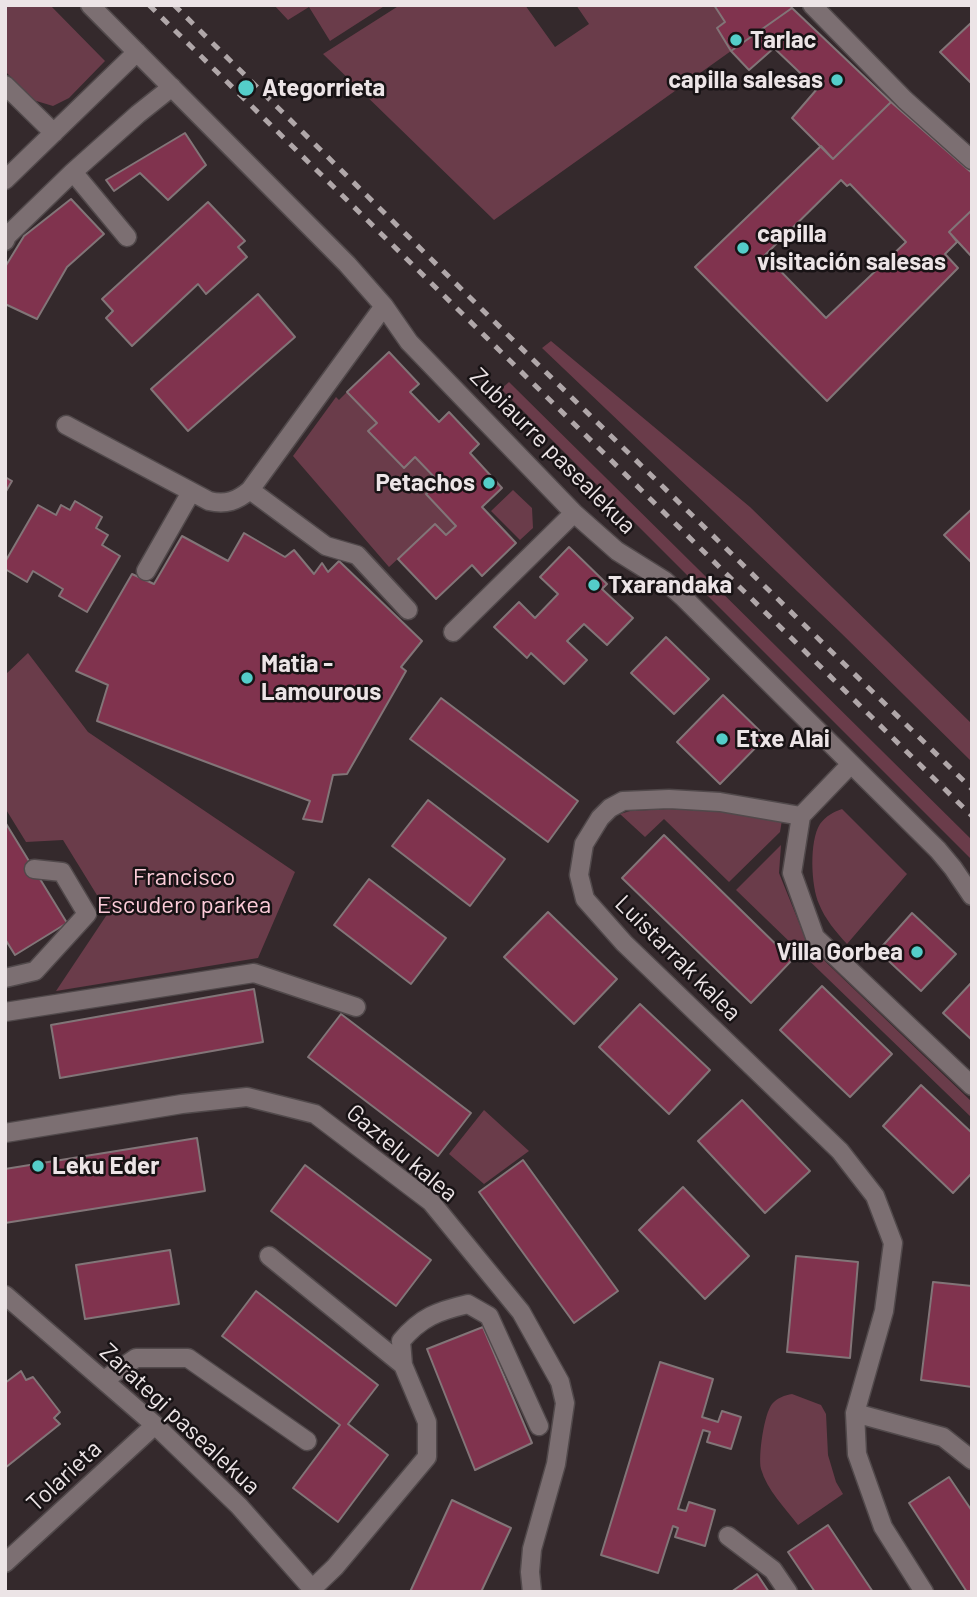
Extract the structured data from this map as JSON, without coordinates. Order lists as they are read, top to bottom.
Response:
{
  "streets": {
    "street": [
      "Zubiaurre pasealekua",
      "Luistarrak kalea",
      "Gaztelu kalea",
      "Zarategi pasealekua",
      "Tolarieta"
    ]
  },
  "crossings": [
    ["Zarategi pasealekua", "Tolarieta"]
  ],
  "parks": ["Francisco Escudero parkea"],
  "places": [
    "Tarlac",
    "capilla salesas",
    "Ategorrieta",
    "capilla visitación salesas",
    "Petachos",
    "Txarandaka",
    "Matia - Lamourous",
    "Etxe Alai",
    "Villa Gorbea",
    "Leku Eder"
  ]
}
